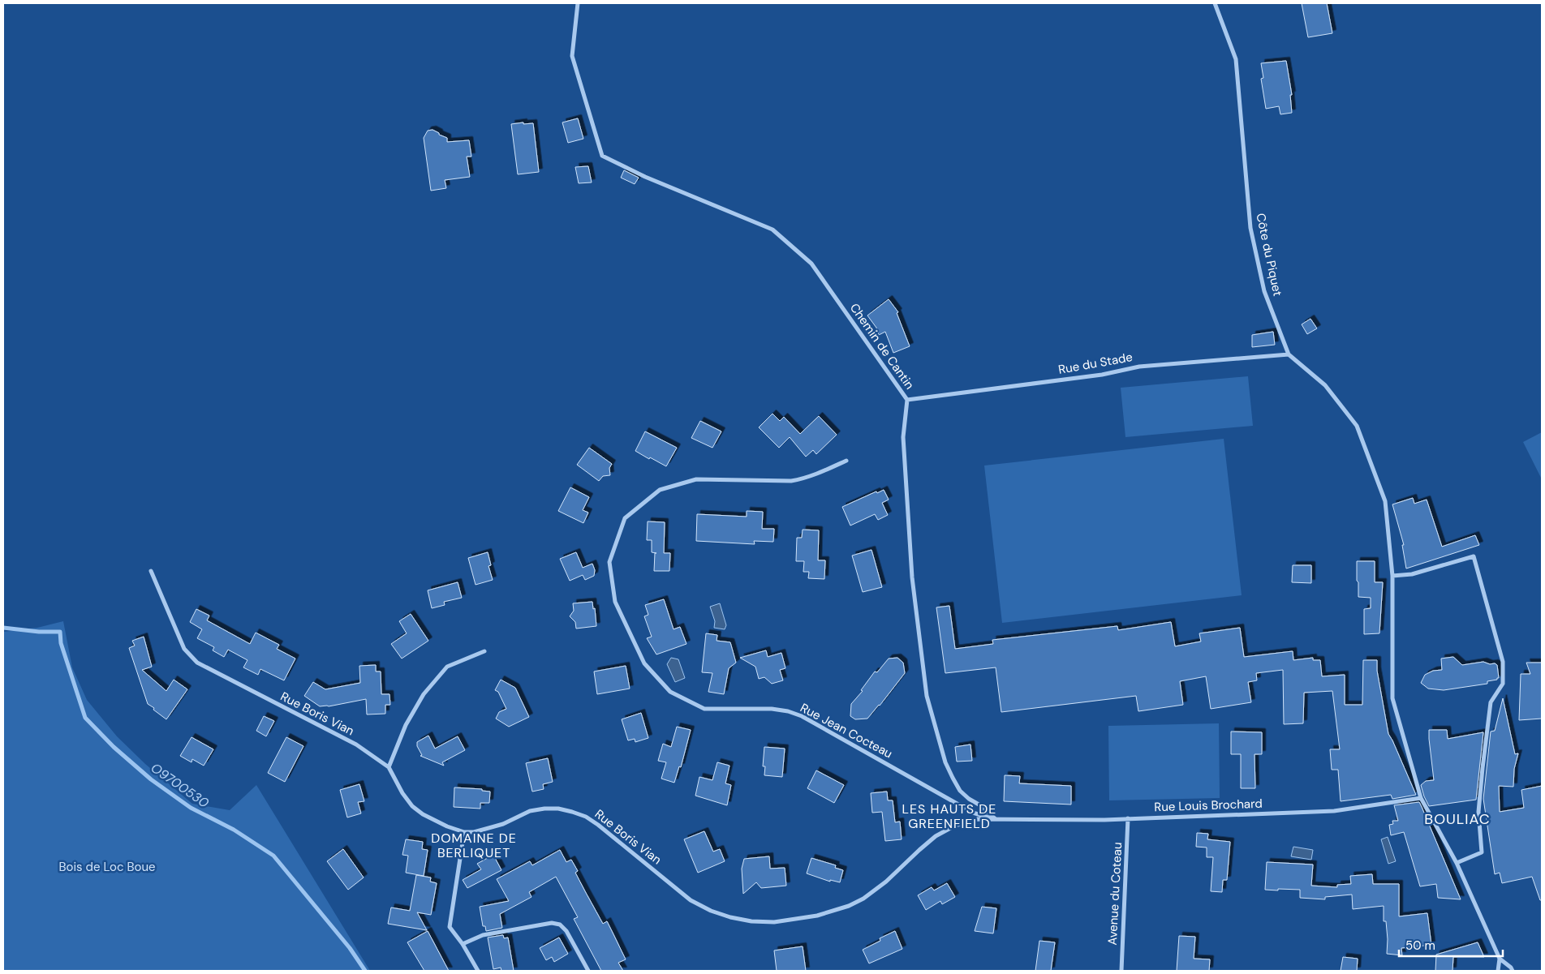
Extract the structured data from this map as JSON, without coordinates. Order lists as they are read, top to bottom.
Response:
{
  "streets": {
    "street": [
      "Côte du Piquet",
      "Chemin de Cantin",
      "Rue du Stade",
      "Rue Boris Vian",
      "Rue Jean Cocteau",
      "Rue Louis Brochard",
      "Avenue du Coteau"
    ]
  },
  "crossings": [
    ["Côte du Piquet", "Rue du Stade"],
    ["Côte du Piquet", "Rue Louis Brochard"],
    ["Chemin de Cantin", "Rue du Stade"],
    ["Chemin de Cantin", "Rue Boris Vian"],
    ["Chemin de Cantin", "Rue Jean Cocteau"],
    ["Chemin de Cantin", "Rue Louis Brochard"],
    ["Rue Boris Vian", "Rue Jean Cocteau"],
    ["Rue Boris Vian", "Rue Louis Brochard"],
    ["Rue Jean Cocteau", "Rue Louis Brochard"],
    ["Rue Louis Brochard", "Avenue du Coteau"]
  ],
  "districts": ["LES HAUTS DE GREENFIELD", "BOULIAC", "DOMAINE DE BERLIQUET"],
  "water": ["O9700530"],
  "parks": ["Bois de Loc Boue"],
  "scale_bar": "50 m"
}
